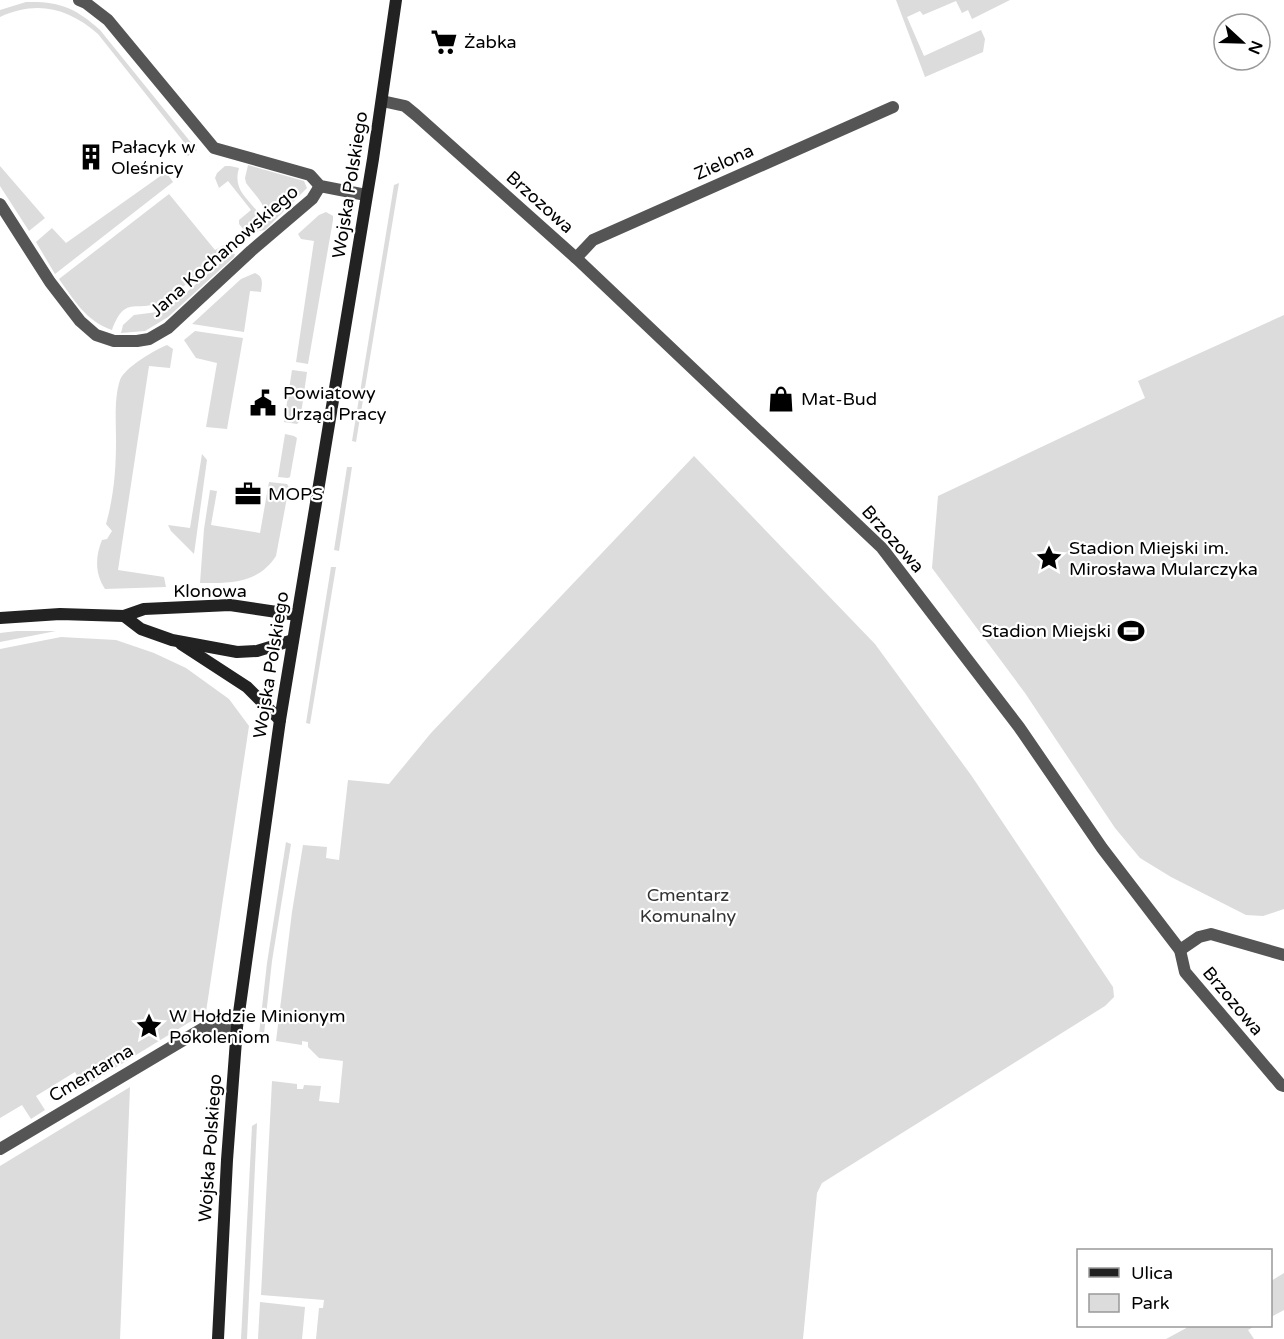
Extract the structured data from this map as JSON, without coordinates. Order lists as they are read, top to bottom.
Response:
{
  "streets": {
    "main road": ["Wojska Polskiego", "Klonowa"],
    "street": [
      "Zielona",
      "Brzozowa",
      "Jana Kochanowskiego",
      "Cmentarna"
    ]
  },
  "crossings": [
    ["Zielona", "Brzozowa"],
    ["Wojska Polskiego", "Brzozowa"],
    ["Wojska Polskiego", "Jana Kochanowskiego"],
    ["Wojska Polskiego", "Klonowa"],
    ["Wojska Polskiego", "Cmentarna"]
  ],
  "parks": ["Cmentarz Komunalny"],
  "places": {
    "supermarket": ["Żabka"],
    "building": ["Pałacyk w Oleśnicy"],
    "shop": ["Mat-Bud"],
    "public building": ["Powiatowy Urząd Pracy"],
    "office": ["MOPS"],
    "place": ["Stadion Miejski im. Mirosława Mularczyka", "W Hołdzie Minionym Pokoleniom"],
    "sports": ["Stadion Miejski"]
  },
  "legend": ["Ulica", "Park"],
  "north": "right"
}
